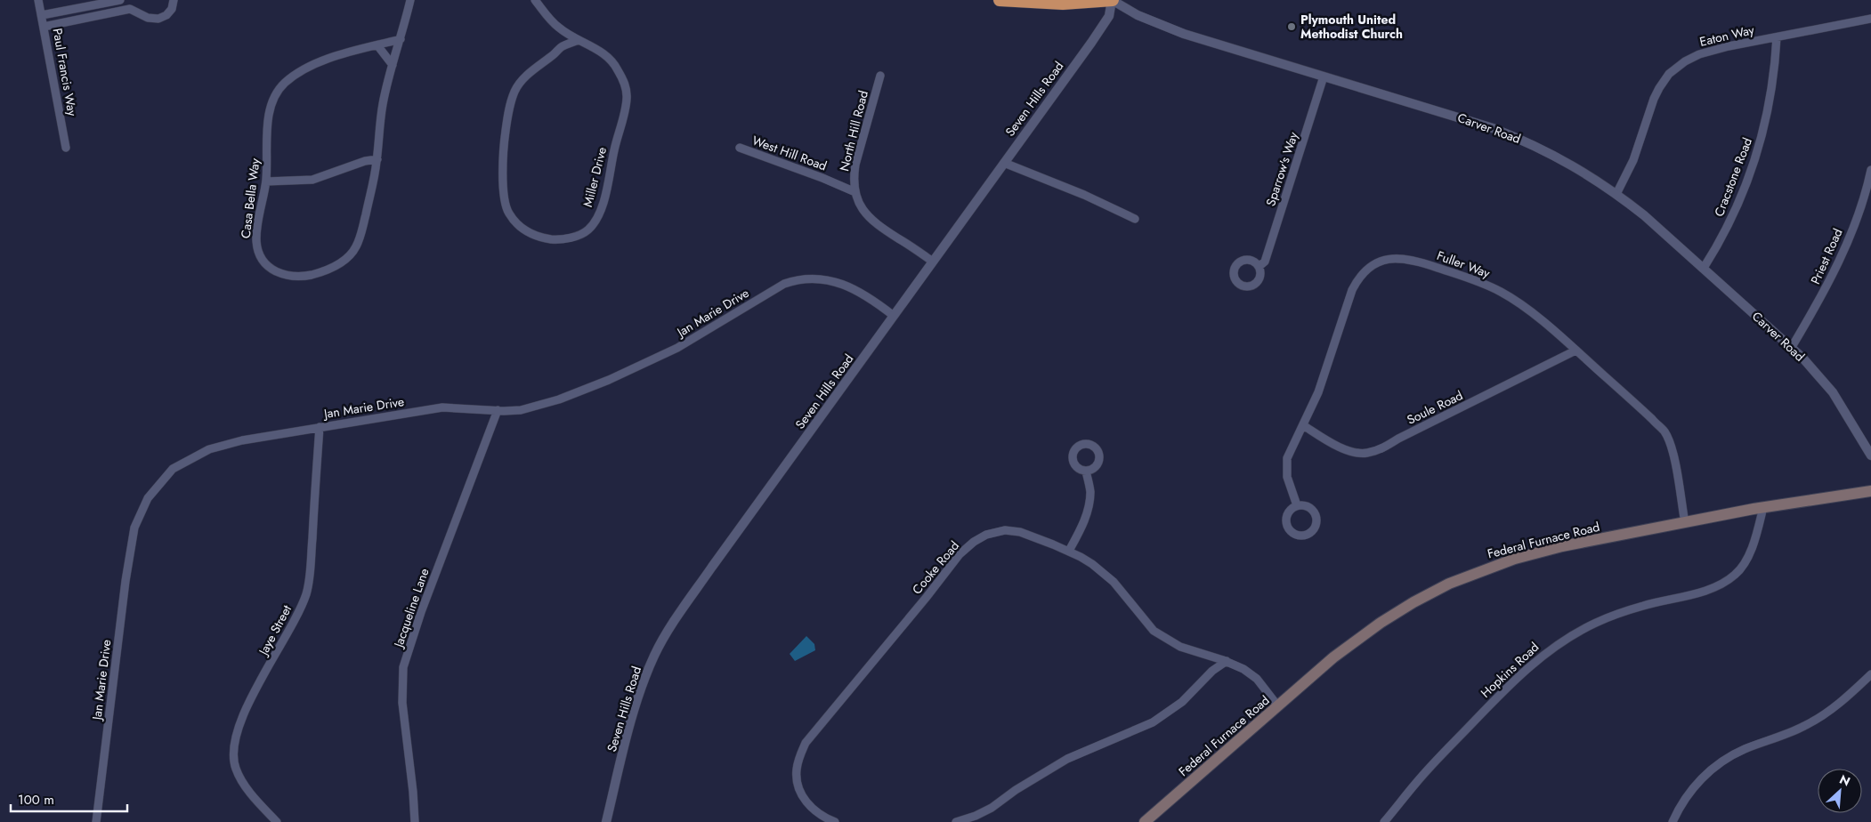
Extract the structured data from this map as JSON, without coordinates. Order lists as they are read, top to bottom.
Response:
{
  "streets": {
    "main road": ["Federal Furnace Road"],
    "street": [
      "Eaton Way",
      "Paul Francis Way",
      "Seven Hills Road",
      "Carver Road",
      "North Hill Road",
      "West Hill Road",
      "Sparrow's Way",
      "Miller Drive",
      "Cracstone Road",
      "Casa Bella Way",
      "Priest Road",
      "Fuller Way",
      "Jan Marie Drive",
      "Soule Road",
      "Cooke Road",
      "Jacqueline Lane",
      "Jaye Street",
      "Hopkins Road"
    ]
  },
  "crossings": [
    ["Eaton Way", "Carver Road"],
    ["Eaton Way", "Cracstone Road"],
    ["Seven Hills Road", "Carver Road"],
    ["Seven Hills Road", "North Hill Road"],
    ["Seven Hills Road", "Jan Marie Drive"],
    ["Carver Road", "Sparrow's Way"],
    ["Carver Road", "Cracstone Road"],
    ["Carver Road", "Priest Road"],
    ["North Hill Road", "West Hill Road"],
    ["Fuller Way", "Soule Road"],
    ["Fuller Way", "Federal Furnace Road"],
    ["Jan Marie Drive", "Jacqueline Lane"],
    ["Jan Marie Drive", "Jaye Street"],
    ["Federal Furnace Road", "Cooke Road"],
    ["Federal Furnace Road", "Hopkins Road"]
  ],
  "places": ["Plymouth United Methodist Church"],
  "scale_bar": "100 m",
  "north": "top right"
}
